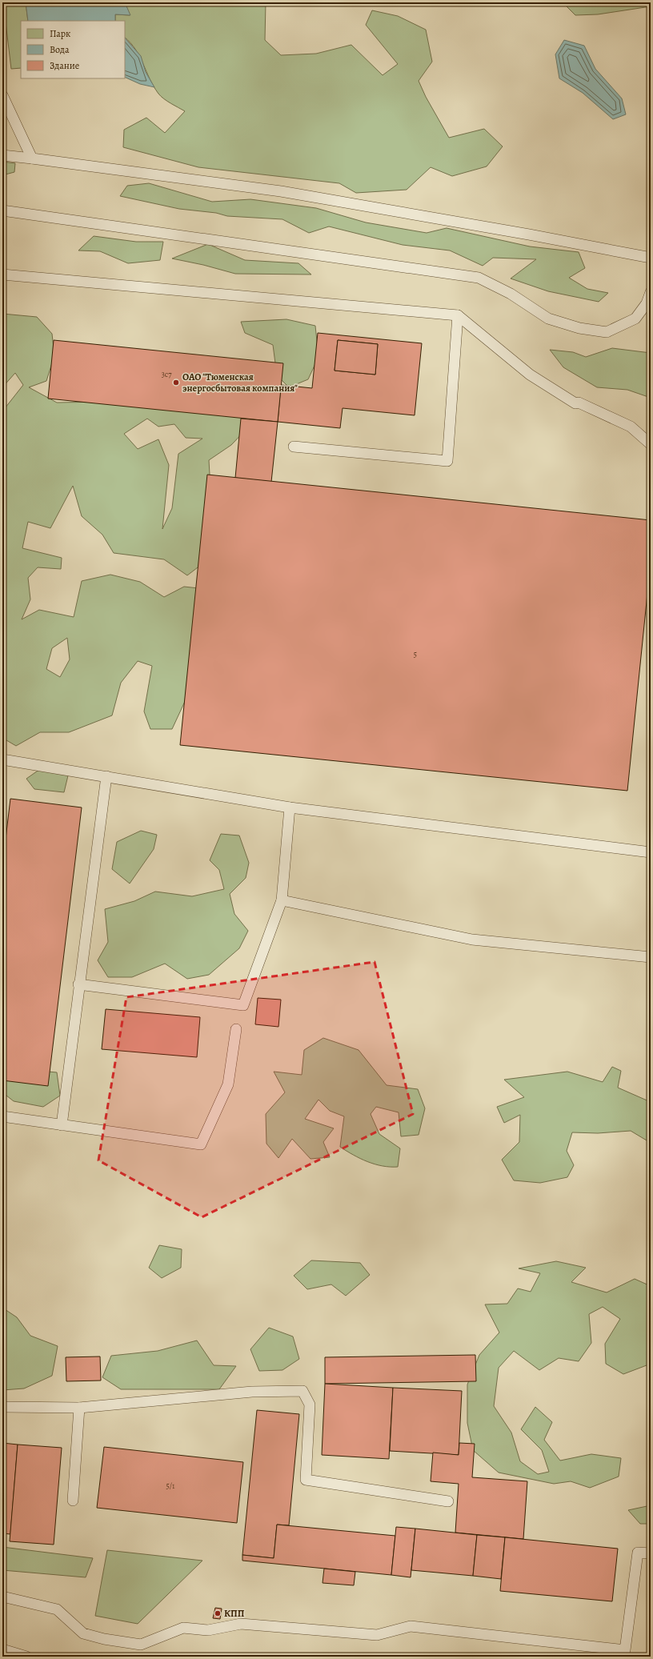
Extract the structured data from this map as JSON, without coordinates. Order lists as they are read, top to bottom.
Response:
{
  "places": ["ОАО \"Тюменская энергосбытовая компания\"", "КПП"],
  "house_numbers": ["3с7", "5", "5/1"],
  "legend": ["Парк", "Вода", "Здание"]
}
